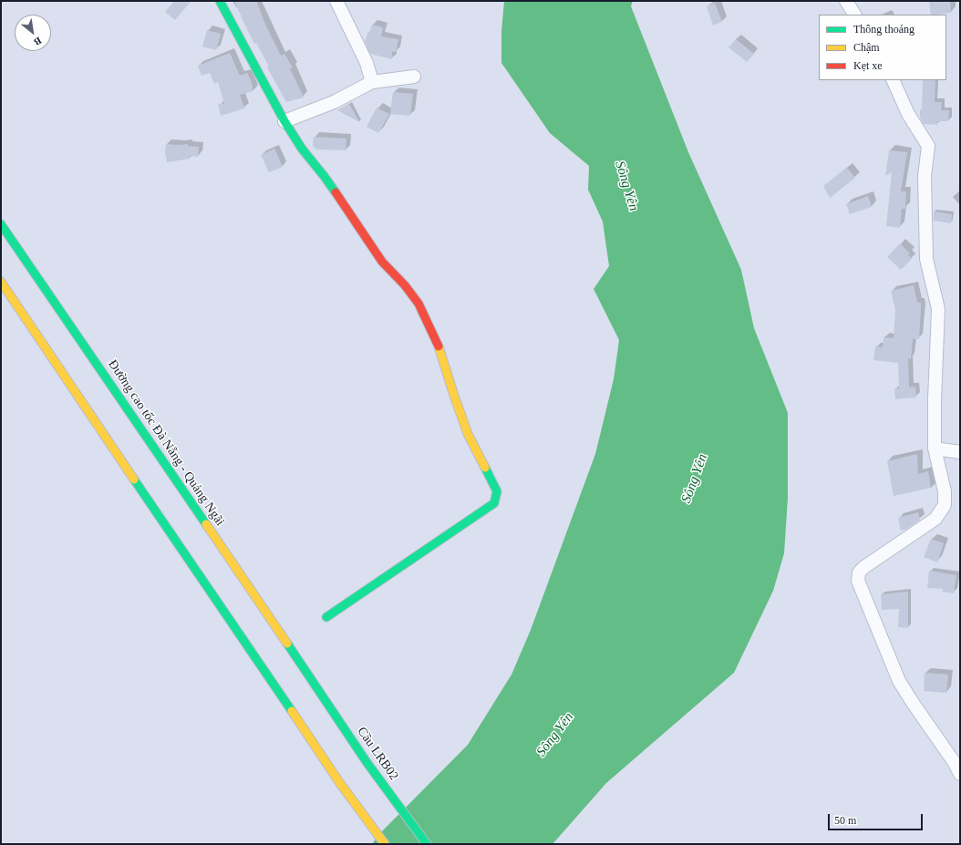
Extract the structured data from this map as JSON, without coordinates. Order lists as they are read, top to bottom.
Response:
{
  "streets": {
    "main road": ["Đường cao tốc Đà Nẵng - Quảng Ngãi", "Cầu LRB02"]
  },
  "crossings": [
    ["Đường cao tốc Đà Nẵng - Quảng Ngãi", "Cầu LRB02"]
  ],
  "water": ["Sông Yên"],
  "legend": ["Thông thoáng", "Chậm", "Kẹt xe"],
  "scale_bar": "50 m",
  "north": "bottom right"
}
